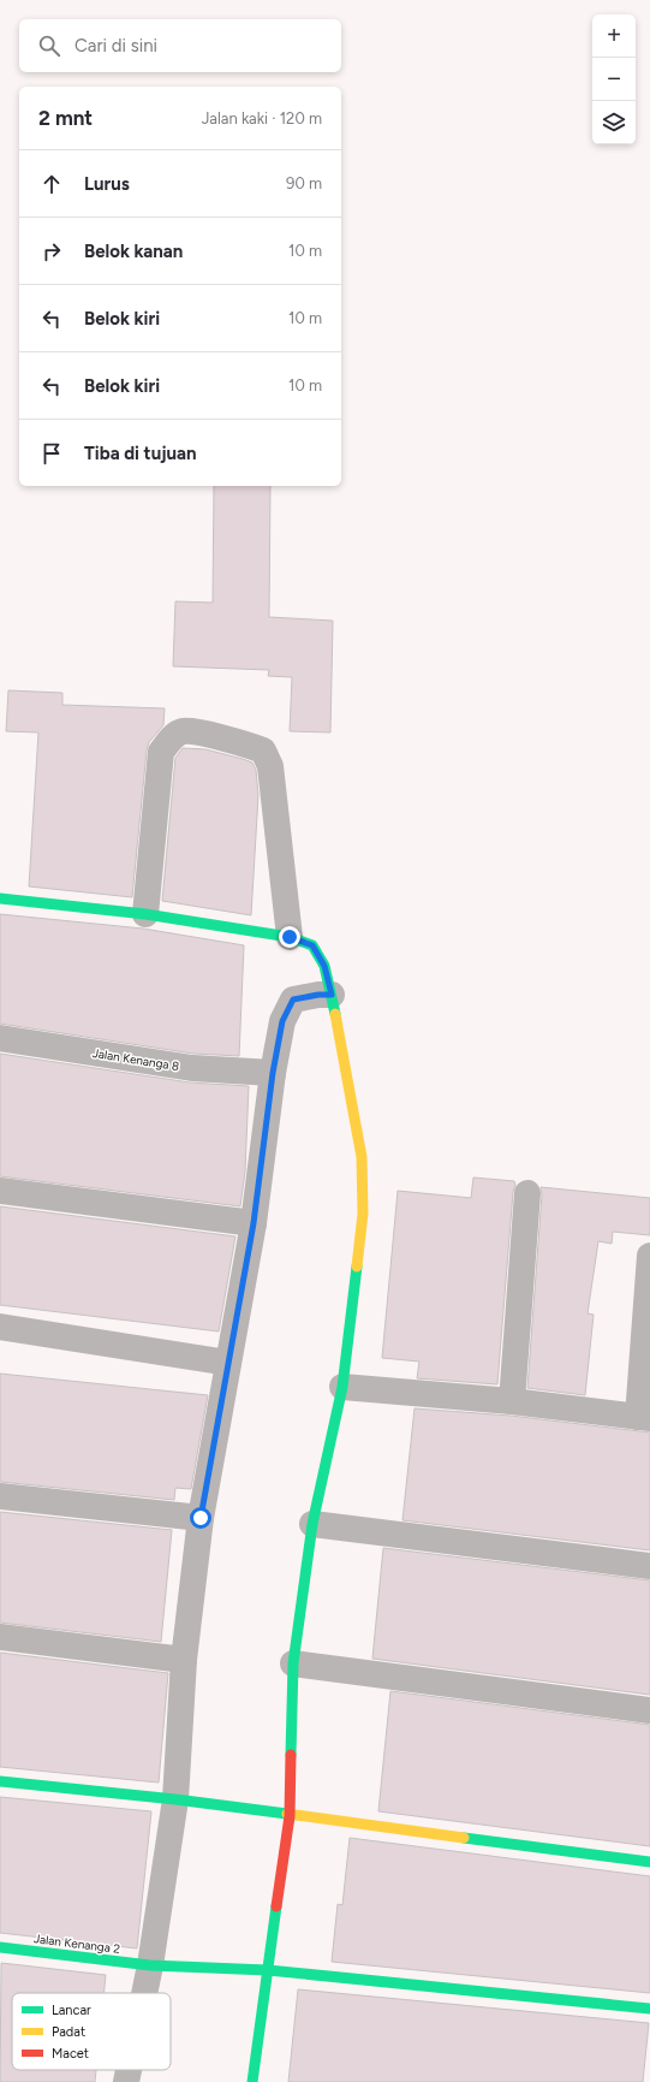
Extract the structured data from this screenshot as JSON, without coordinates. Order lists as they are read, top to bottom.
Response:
{
  "streets": {
    "street": ["Jalan Kenanga 8", "Jalan Kenanga 2"]
  },
  "legend": ["Lancar", "Padat", "Macet"],
  "page": {
    "map_buttons": ["+", "−"],
    "search": "Cari di sini",
    "heading": ["2 mnt", "Jalan kaki · 120 m"],
    "list": [
      ["Lurus", "90 m"],
      ["Belok kanan", "10 m"],
      ["Belok kiri", "10 m"],
      ["Belok kiri", "10 m"],
      "Tiba di tujuan"
    ]
  }
}
